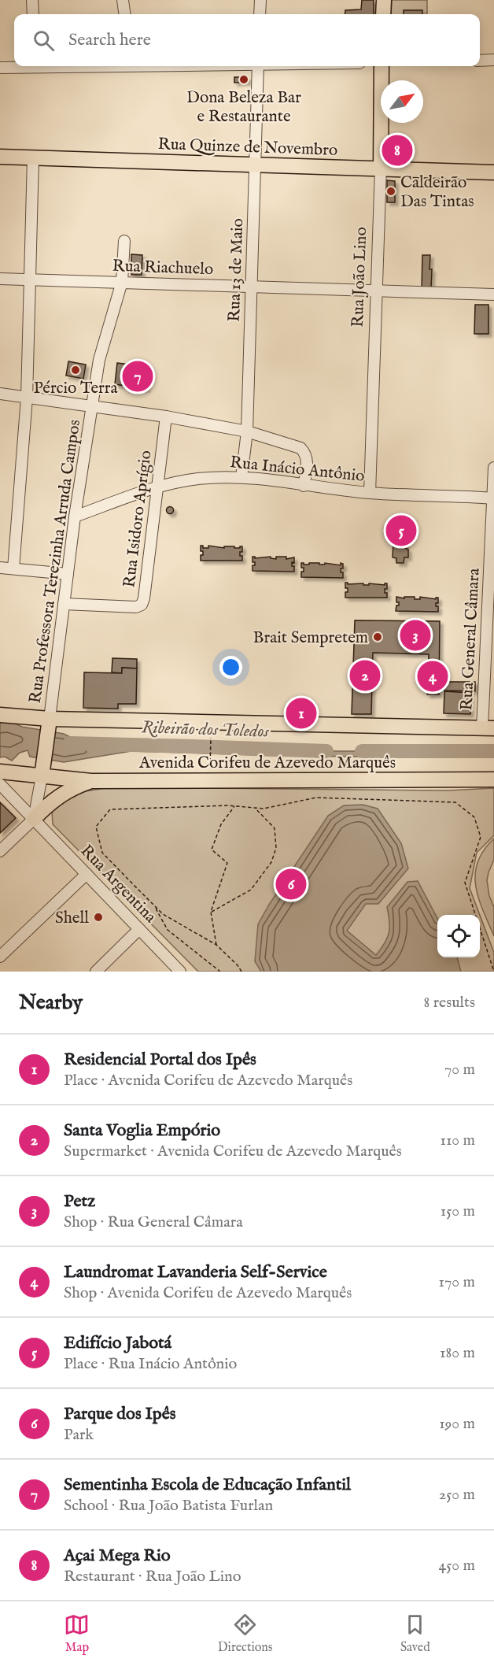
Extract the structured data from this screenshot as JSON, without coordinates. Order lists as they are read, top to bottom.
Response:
{
  "streets": {
    "main road": ["Rua Quinze de Novembro", "Rua João Lino", "Avenida Corifeu de Azevedo Marquês"],
    "street": [
      "Rua Riachuelo",
      "Rua 13 de Maio",
      "Rua Inácio Antônio",
      "Rua Isidoro Aprígio",
      "Rua Professora Terezinha Arruda Campos",
      "Rua General Câmara",
      "Rua Argentina"
    ]
  },
  "crossings": [
    ["Rua Quinze de Novembro", "Rua 13 de Maio"],
    ["Rua Quinze de Novembro", "Rua João Lino"],
    ["Rua Riachuelo", "Rua 13 de Maio"],
    ["Rua Riachuelo", "Rua João Lino"],
    ["Rua Riachuelo", "Rua Professora Terezinha Arruda Campos"],
    ["Rua 13 de Maio", "Rua Inácio Antônio"],
    ["Rua João Lino", "Rua Inácio Antônio"],
    ["Rua Inácio Antônio", "Rua Isidoro Aprígio"],
    ["Rua Inácio Antônio", "Rua Professora Terezinha Arruda Campos"],
    ["Rua Inácio Antônio", "Rua General Câmara"],
    ["Rua Isidoro Aprígio", "Rua Professora Terezinha Arruda Campos"]
  ],
  "water": ["Ribeirão dos Toledos"],
  "places": [
    "Dona Beleza Bar e Restaurante",
    "Caldeirão Das Tintas",
    "Pércio Terra",
    "Brait Sempretem",
    "Shell"
  ],
  "north": "top right",
  "page": {
    "search": "Search here",
    "pins": [
      "8",
      "7",
      "5",
      "3",
      "2",
      "4",
      "1",
      "6"
    ],
    "heading": ["Nearby", "8 results"],
    "list": [
      {
        "mark": "1",
        "name": "Residencial Portal dos Ipês",
        "note": "Place · Avenida Corifeu de Azevedo Marquês",
        "value": "70 m"
      },
      {
        "mark": "2",
        "name": "Santa Voglia Empório",
        "note": "Supermarket · Avenida Corifeu de Azevedo Marquês",
        "value": "110 m"
      },
      {
        "mark": "3",
        "name": "Petz",
        "note": "Shop · Rua General Câmara",
        "value": "150 m"
      },
      {
        "mark": "4",
        "name": "Laundromat Lavanderia Self-Service",
        "note": "Shop · Avenida Corifeu de Azevedo Marquês",
        "value": "170 m"
      },
      {
        "mark": "5",
        "name": "Edifício Jabotá",
        "note": "Place · Rua Inácio Antônio",
        "value": "180 m"
      },
      {
        "mark": "6",
        "name": "Parque dos Ipês",
        "note": "Park",
        "value": "190 m"
      },
      {
        "mark": "7",
        "name": "Sementinha Escola de Educação Infantil",
        "note": "School · Rua João Batista Furlan",
        "value": "250 m"
      },
      {
        "mark": "8",
        "name": "Açai Mega Rio",
        "note": "Restaurant · Rua João Lino",
        "value": "450 m"
      }
    ],
    "nav": ["Map", "Directions", "Saved"]
  }
}
